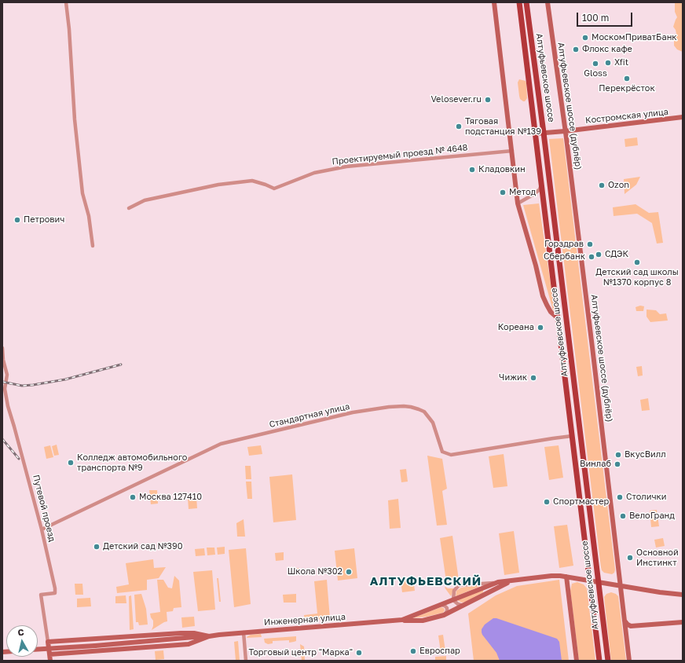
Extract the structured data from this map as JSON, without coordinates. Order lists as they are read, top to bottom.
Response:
{
  "streets": {
    "main road": [
      "Алтуфьевское шоссе",
      "Алтуфьевское шоссе (дублёр)",
      "Костромская улица",
      "Путевой проезд",
      "Инженерная улица"
    ],
    "street": ["Проектируемый проезд № 4648", "Стандартная улица"]
  },
  "crossings": [
    ["Алтуфьевское шоссе", "Костромская улица"],
    ["Алтуфьевское шоссе", "Стандартная улица"],
    ["Алтуфьевское шоссе", "Инженерная улица"],
    ["Алтуфьевское шоссе (дублёр)", "Костромская улица"],
    ["Алтуфьевское шоссе (дублёр)", "Инженерная улица"],
    ["Стандартная улица", "Путевой проезд"],
    ["Путевой проезд", "Инженерная улица"]
  ],
  "districts": ["АЛТУФЬЕВСКИЙ"],
  "places": [
    "МоскомПриватБанк",
    "Флокс кафе",
    "Xfit",
    "Gloss",
    "Перекрёсток",
    "Velosever.ru",
    "Тяговая подстанция №139",
    "Кладовкин",
    "Ozon",
    "Метод",
    "Петрович",
    "Горздрав",
    "СДЭК",
    "Сбербанк",
    "Детский сад школы №1370 корпус 8",
    "Кореана",
    "Чижик",
    "ВкусВилл",
    "Колледж автомобильного транспорта №9",
    "Винлаб",
    "Москва 127410",
    "Столички",
    "Спортмастер",
    "ВелоГранд",
    "Детский сад №390",
    "Основной Инстинкт",
    "Школа №302",
    "Евроспар",
    "Торговый центр \"Марка\""
  ],
  "scale_bar": "100 m",
  "north": "top"
}
